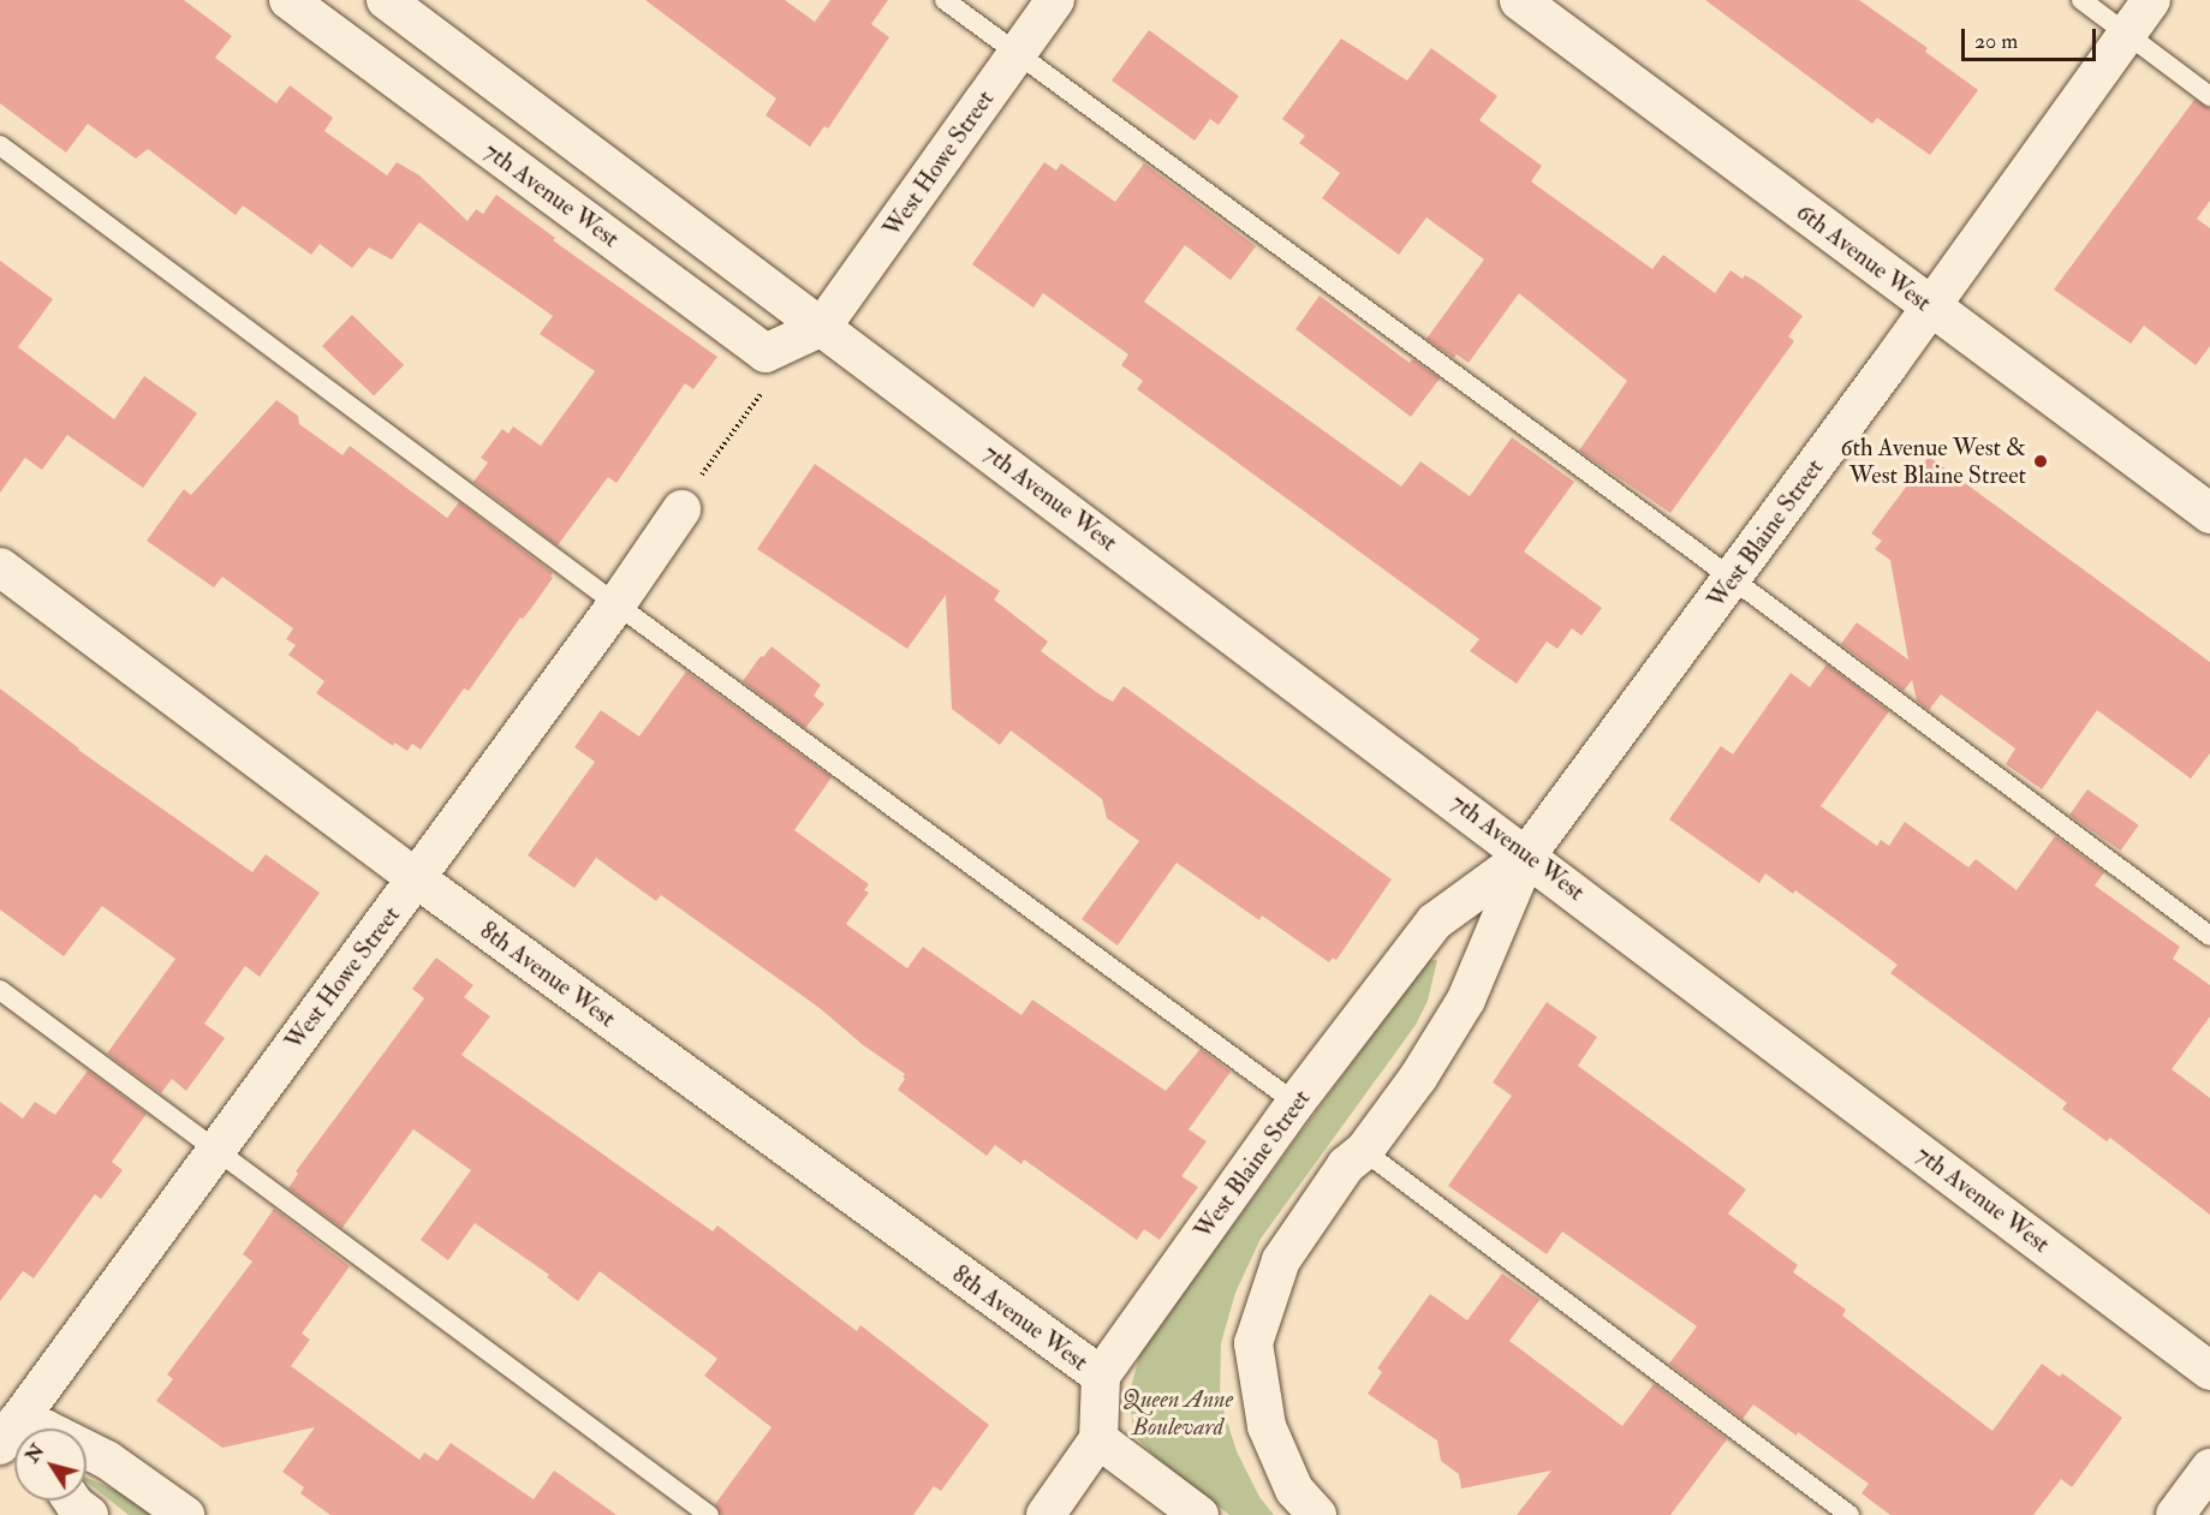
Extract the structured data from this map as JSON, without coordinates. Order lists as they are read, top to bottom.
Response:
{
  "streets": {
    "street": [
      "West Howe Street",
      "7th Avenue West",
      "6th Avenue West",
      "West Blaine Street",
      "8th Avenue West"
    ]
  },
  "crossings": [
    ["West Howe Street", "7th Avenue West"],
    ["West Howe Street", "8th Avenue West"],
    ["7th Avenue West", "West Blaine Street"],
    ["6th Avenue West", "West Blaine Street"],
    ["West Blaine Street", "8th Avenue West"]
  ],
  "parks": ["Queen Anne Boulevard"],
  "places": ["6th Avenue West & West Blaine Street"],
  "scale_bar": "20 m",
  "north": "top left"
}
